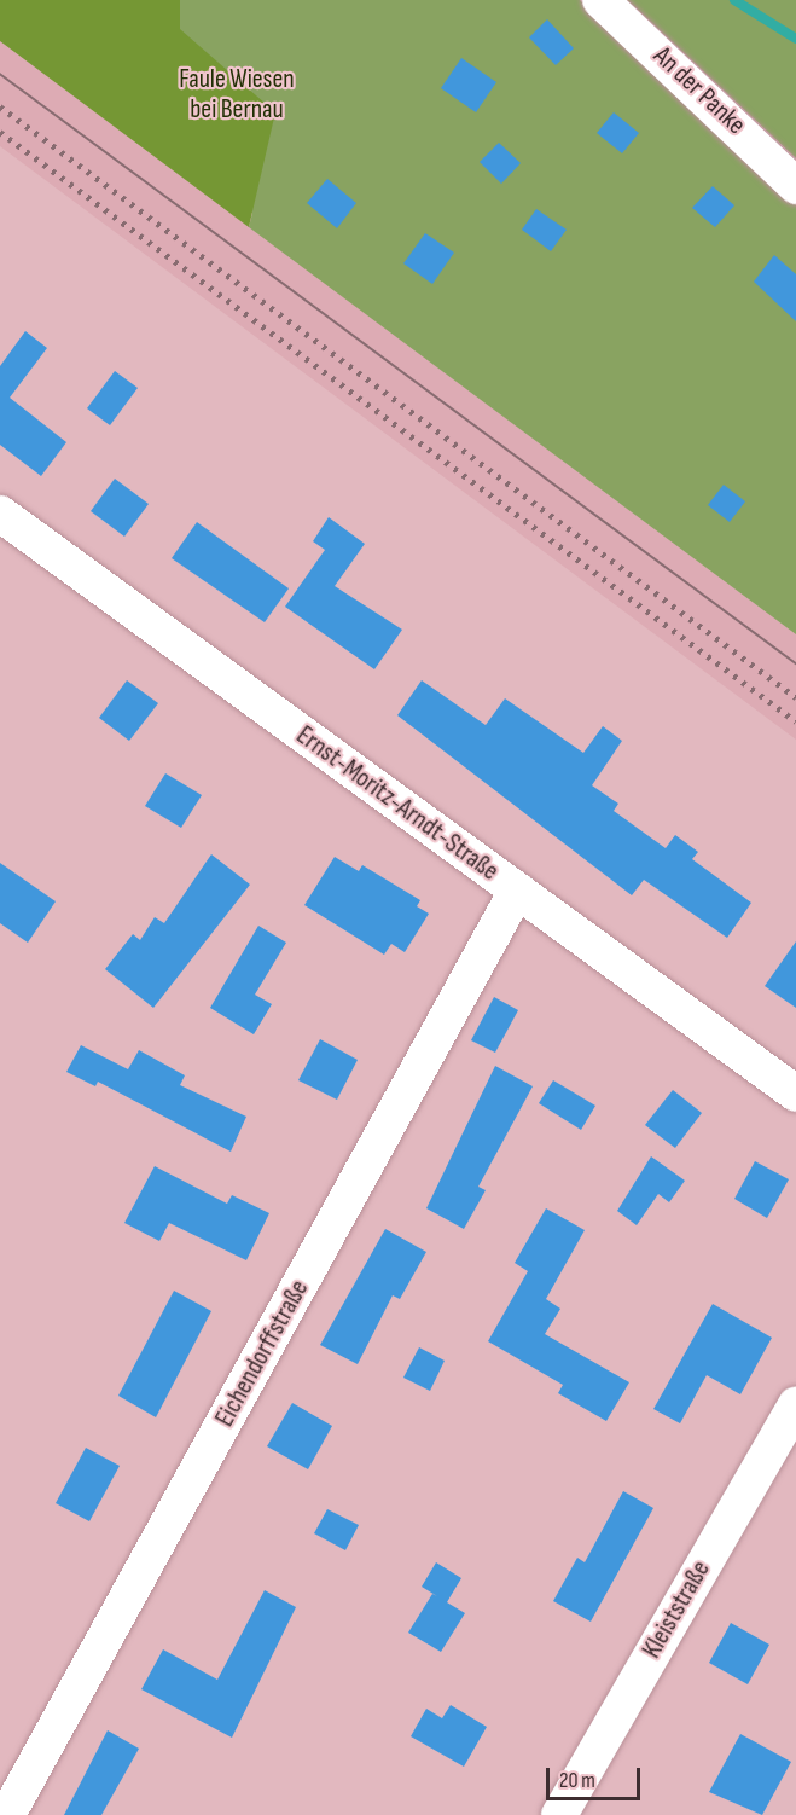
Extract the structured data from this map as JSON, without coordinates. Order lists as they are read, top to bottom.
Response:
{
  "streets": {
    "street": [
      "An der Panke",
      "Ernst-Moritz-Arndt-Straße",
      "Eichendorffstraße",
      "Kleiststraße"
    ]
  },
  "crossings": [
    ["Ernst-Moritz-Arndt-Straße", "Eichendorffstraße"]
  ],
  "parks": ["Faule Wiesen bei Bernau"],
  "scale_bar": "20 m"
}
